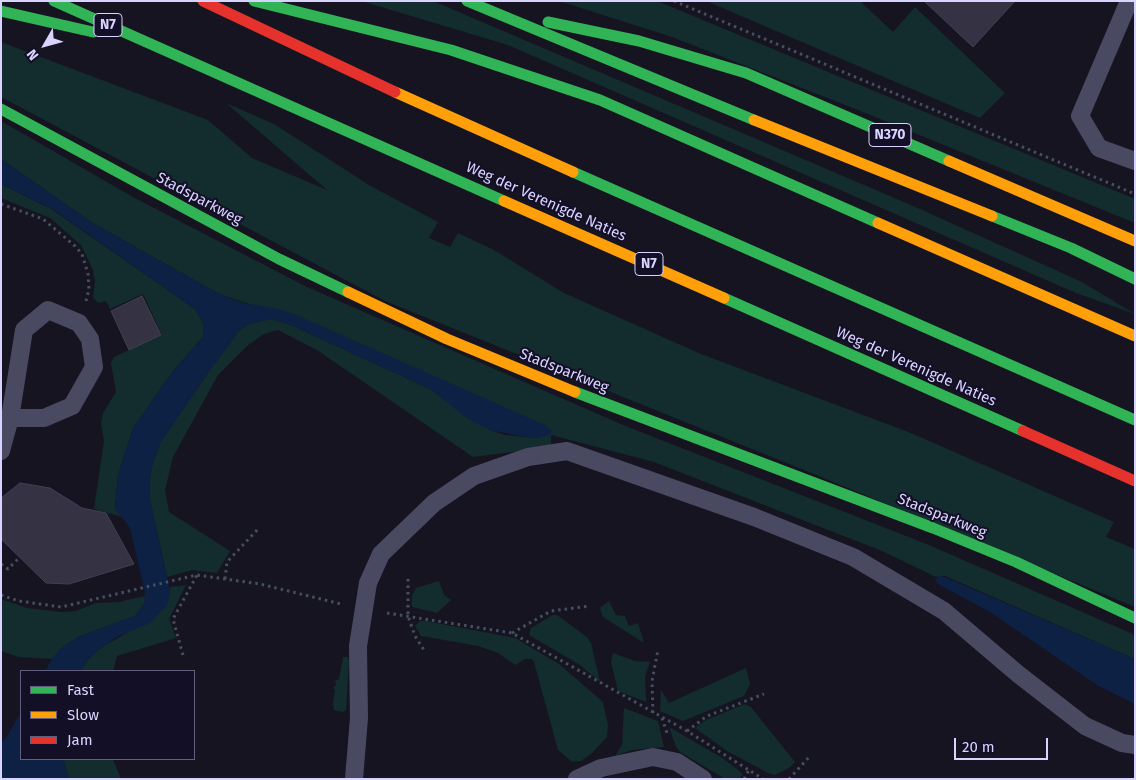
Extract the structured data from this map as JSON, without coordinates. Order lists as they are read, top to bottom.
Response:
{
  "streets": {
    "main road": [
      "N7",
      "N370",
      "Stadsparkweg",
      "Weg der Verenigde Naties"
    ]
  },
  "legend": ["Fast", "Slow", "Jam"],
  "scale_bar": "20 m",
  "north": "bottom left"
}
